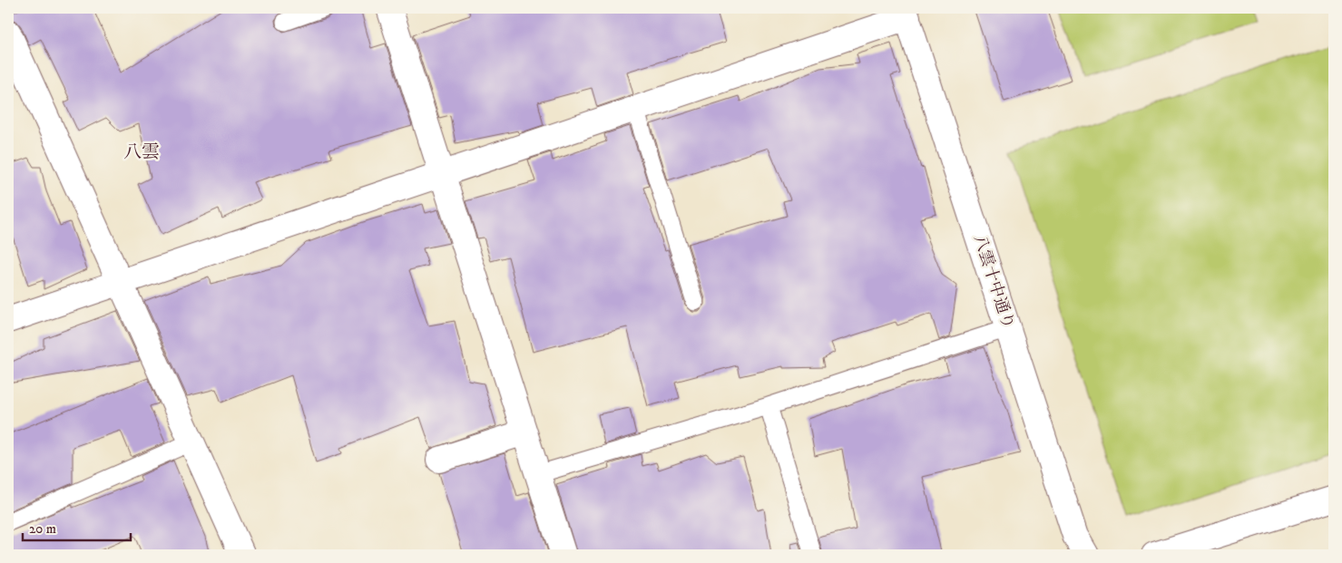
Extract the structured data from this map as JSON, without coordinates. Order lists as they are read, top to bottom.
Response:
{
  "streets": {
    "street": ["八雲十中通り"]
  },
  "districts": ["八雲"],
  "scale_bar": "20 m"
}
